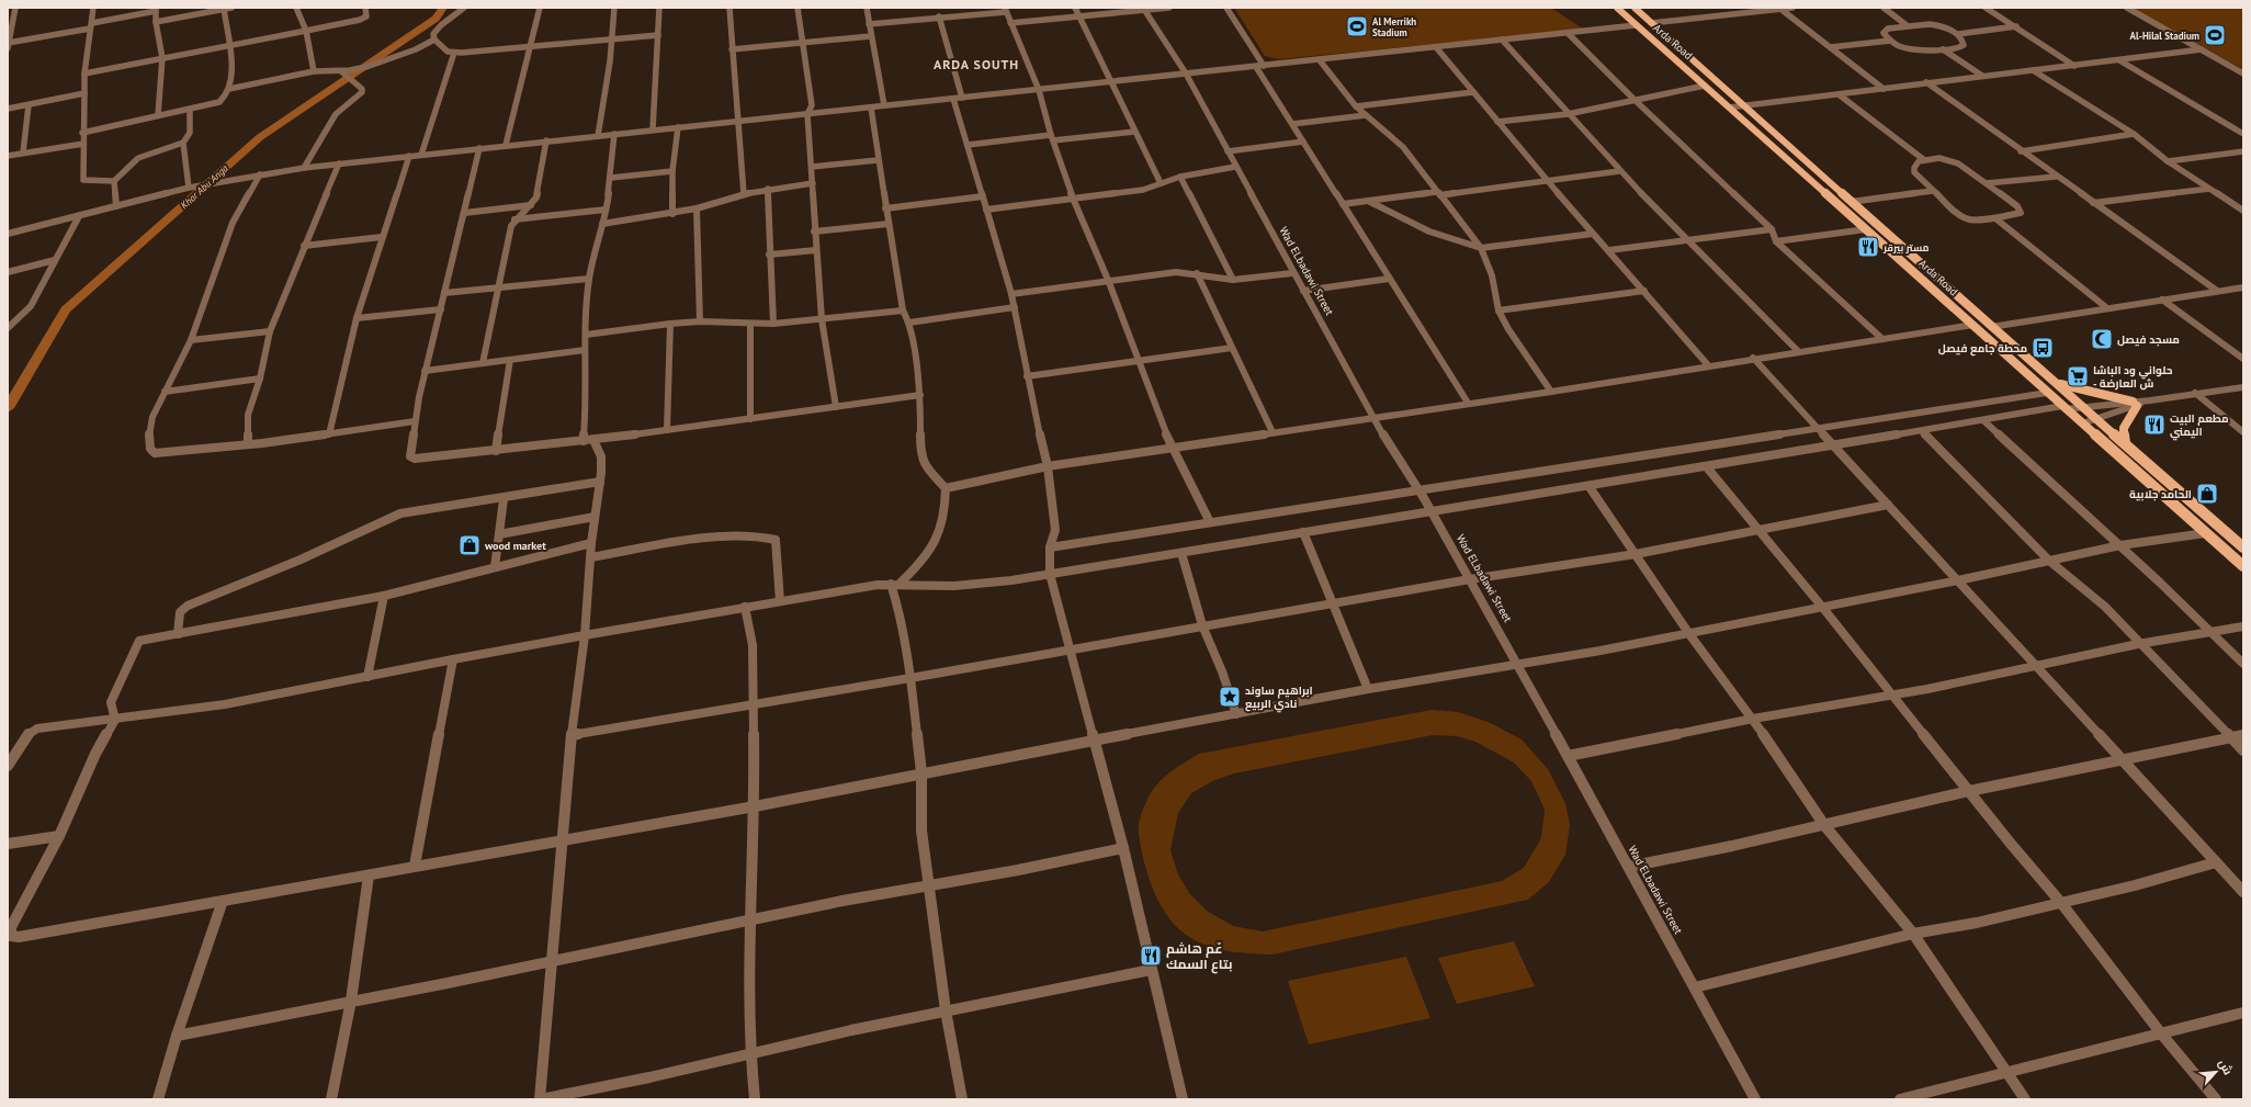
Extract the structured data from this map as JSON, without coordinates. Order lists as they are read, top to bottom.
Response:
{
  "streets": {
    "main road": ["Arda Road"],
    "street": ["Wad ELbadawi Street"]
  },
  "districts": ["ARDA SOUTH"],
  "water": ["Khor Abu Anga"],
  "places": {
    "sports": ["Al Merrikh Stadium", "Al-Hilal Stadium"],
    "restaurant": ["مستر بيرقر", "مطعم البيت اليمني", "عّم هاشم بتاع السمك"],
    "mosque": ["مسجد فيصل"],
    "bus stop": ["محطة جامع فيصل"],
    "supermarket": ["حلواني ود الباشا - ش العارضة"],
    "shop": ["الحامد جلابية", "wood market"],
    "place": ["ابراهيم ساوند نادي الربيع"]
  },
  "north": "top right"
}
